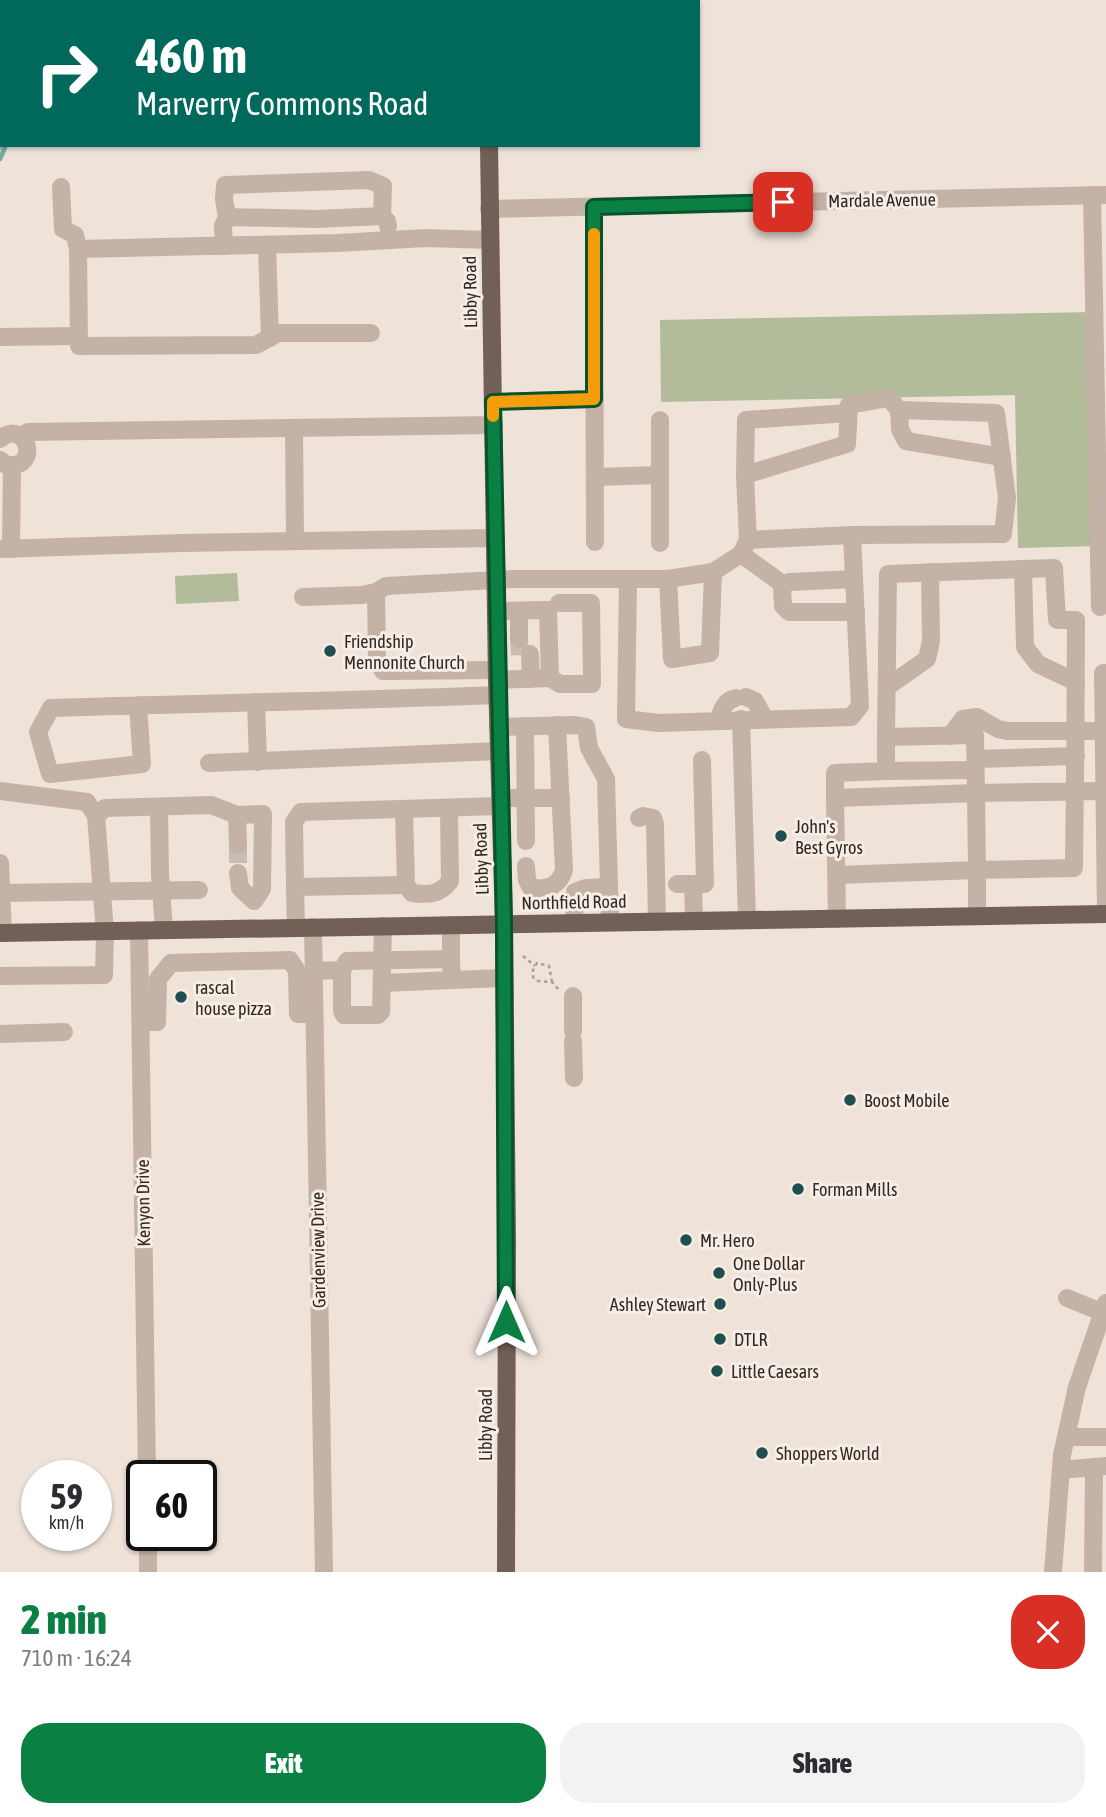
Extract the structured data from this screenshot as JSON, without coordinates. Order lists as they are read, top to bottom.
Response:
{
  "streets": {
    "main road": ["Libby Road", "Northfield Road"],
    "street": ["Mardale Avenue", "Kenyon Drive", "Gardenview Drive"]
  },
  "crossings": [
    ["Mardale Avenue", "Libby Road"],
    ["Libby Road", "Northfield Road"],
    ["Northfield Road", "Kenyon Drive"],
    ["Northfield Road", "Gardenview Drive"]
  ],
  "places": [
    "Friendship Mennonite Church",
    "John's Best Gyros",
    "rascal house pizza",
    "Boost Mobile",
    "Forman Mills",
    "Mr. Hero",
    "One Dollar Only-Plus",
    "Ashley Stewart",
    "DTLR",
    "Little Caesars",
    "Shoppers World"
  ],
  "page": {
    "turn": ["460 m", "Marverry Commons Road"],
    "speed": "59 km/h",
    "limit": "60",
    "heading": ["2 min", "710 m · 16:24"],
    "buttons": ["Exit", "Share"]
  }
}
